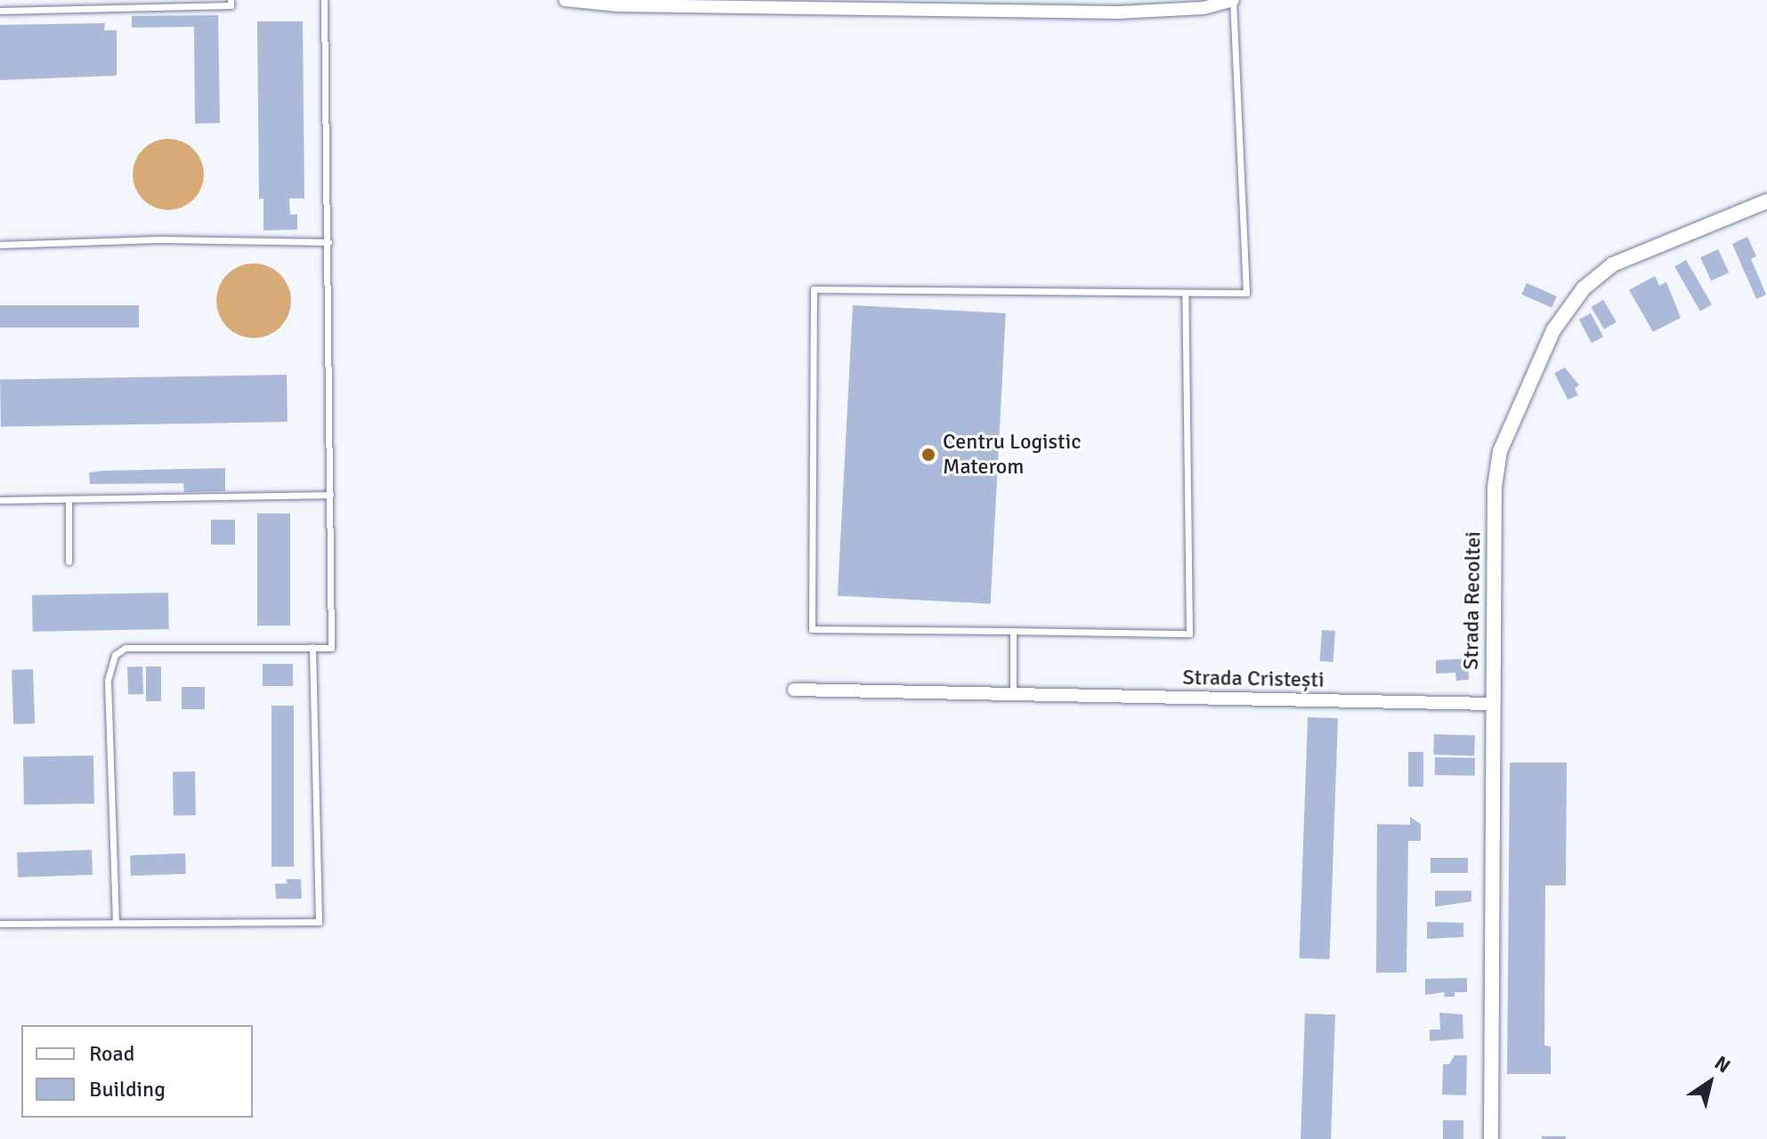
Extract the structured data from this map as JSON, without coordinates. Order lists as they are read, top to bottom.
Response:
{
  "streets": {
    "street": ["Strada Recoltei", "Strada Cristești"]
  },
  "crossings": [
    ["Strada Recoltei", "Strada Cristești"]
  ],
  "places": ["Centru Logistic Materom"],
  "legend": ["Road", "Building"],
  "north": "top right"
}
